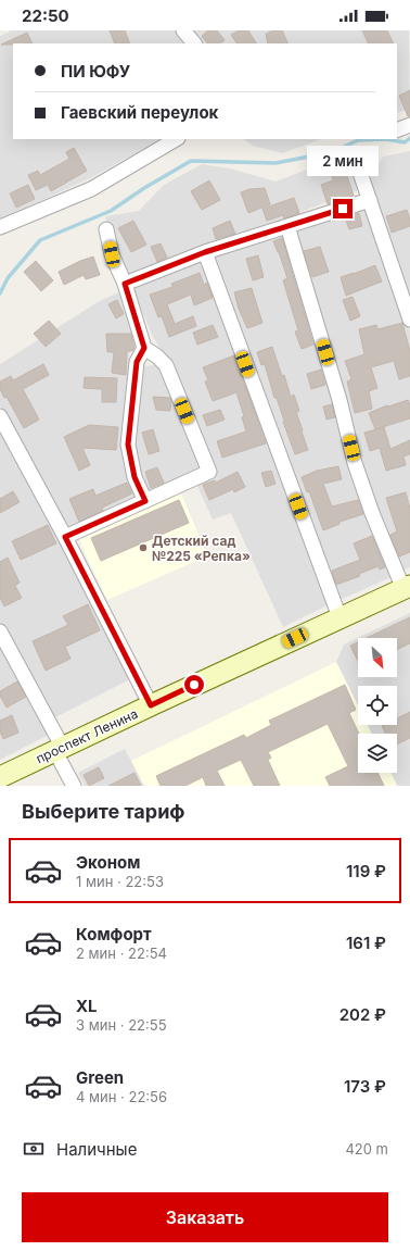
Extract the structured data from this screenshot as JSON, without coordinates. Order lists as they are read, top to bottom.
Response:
{
  "streets": {
    "main road": ["проспект Ленина"]
  },
  "places": ["Детский сад №225 «Репка»"],
  "north": "bottom right",
  "page": {
    "status": "22:50",
    "banner": ["ПИ ЮФУ", "Гаевский переулок"],
    "bubble": "2 мин",
    "heading": "Выберите тариф",
    "list": [
      {
        "name": "Эконом",
        "note": "1 мин · 22:53",
        "value": "119 ₽"
      },
      {
        "name": "Комфорт",
        "note": "2 мин · 22:54",
        "value": "161 ₽"
      },
      {
        "name": "XL",
        "note": "3 мин · 22:55",
        "value": "202 ₽"
      },
      {
        "name": "Green",
        "note": "4 мин · 22:56",
        "value": "173 ₽"
      }
    ],
    "pay": ["Наличные", "420 m"],
    "buttons": "Заказать"
  }
}
